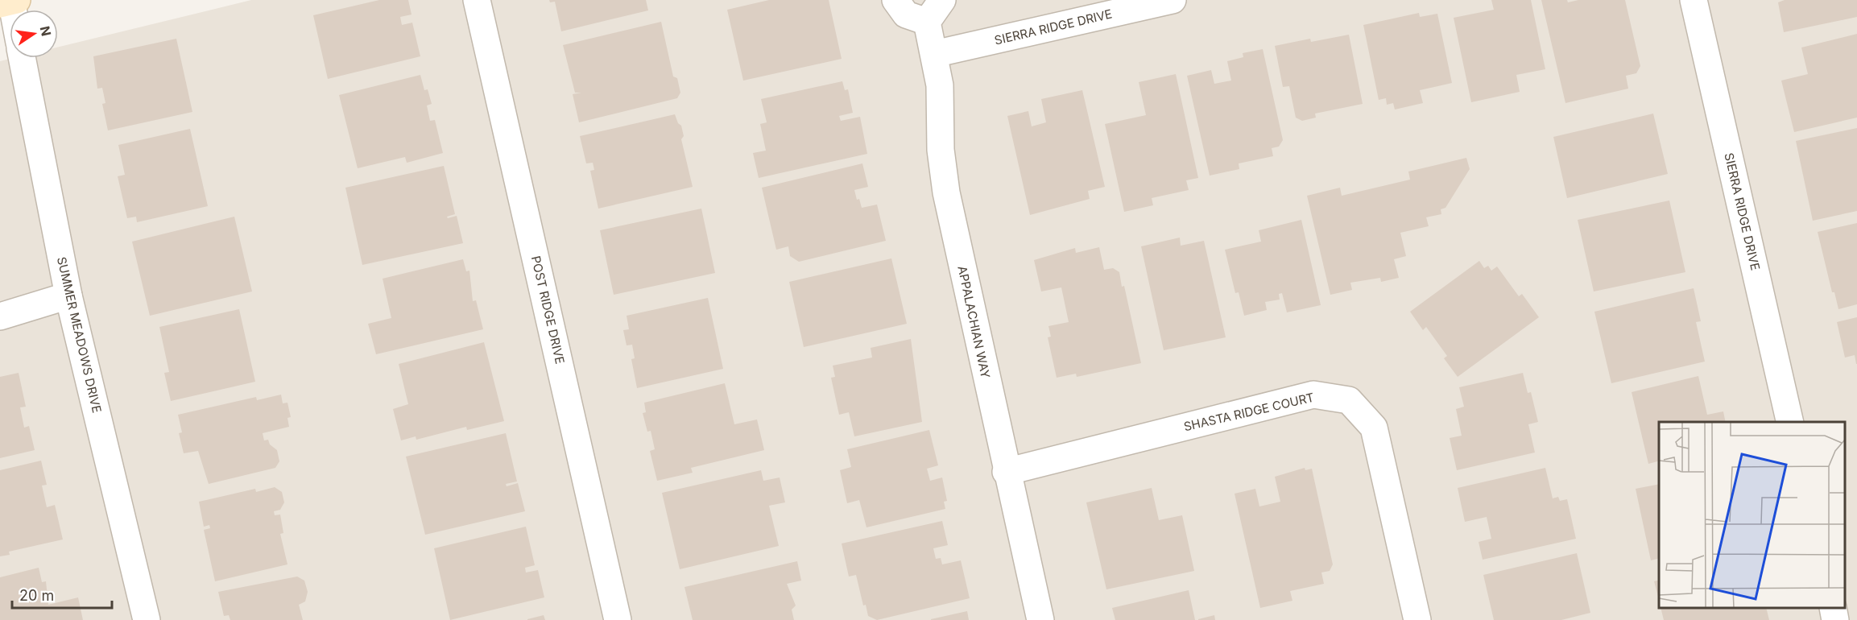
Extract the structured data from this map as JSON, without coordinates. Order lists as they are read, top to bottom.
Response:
{
  "streets": {
    "street": [
      "SIERRA RIDGE DRIVE",
      "POST RIDGE DRIVE",
      "APPALACHIAN WAY",
      "SUMMER MEADOWS DRIVE",
      "SHASTA RIDGE COURT"
    ]
  },
  "crossings": [
    ["SIERRA RIDGE DRIVE", "APPALACHIAN WAY"],
    ["APPALACHIAN WAY", "SHASTA RIDGE COURT"]
  ],
  "scale_bar": "20 m",
  "north": "right"
}
